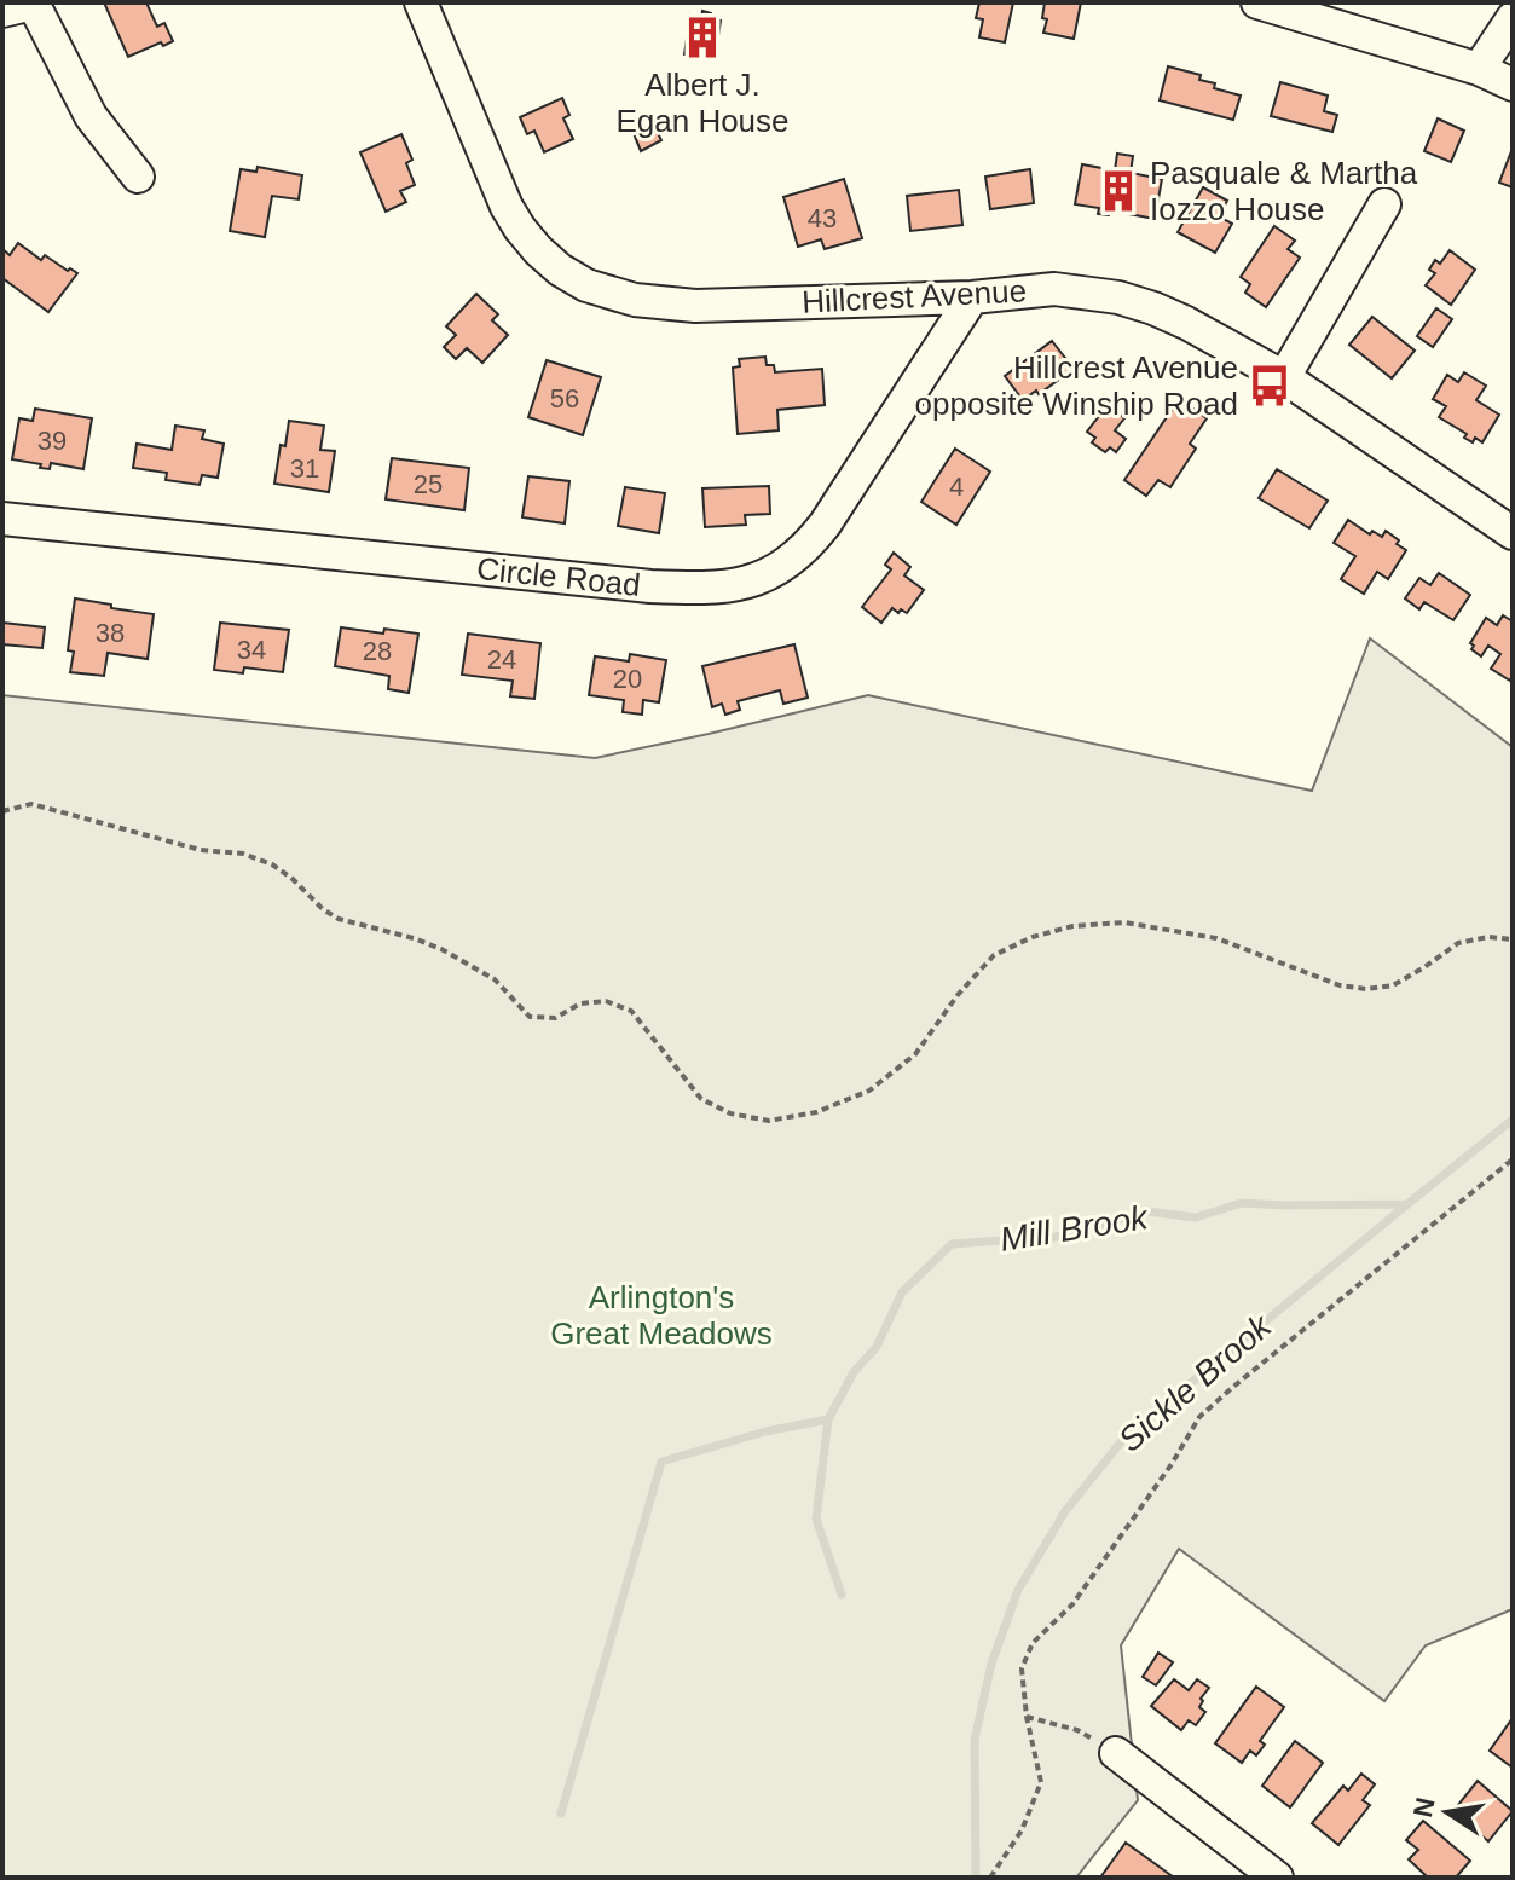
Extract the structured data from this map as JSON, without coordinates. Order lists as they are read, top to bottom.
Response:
{
  "streets": {
    "street": ["Hillcrest Avenue", "Circle Road"]
  },
  "crossings": [
    ["Hillcrest Avenue", "Circle Road"]
  ],
  "water": ["Mill Brook", "Sickle Brook"],
  "parks": ["Arlington's Great Meadows"],
  "places": {
    "building": ["Albert J. Egan House", "Pasquale & Martha Iozzo House"],
    "bus stop": ["Hillcrest Avenue opposite Winship Road"]
  },
  "house_numbers": [
    "43",
    "56",
    "39",
    "31",
    "25",
    "4",
    "38",
    "34",
    "28",
    "24",
    "20"
  ],
  "north": "left"
}
